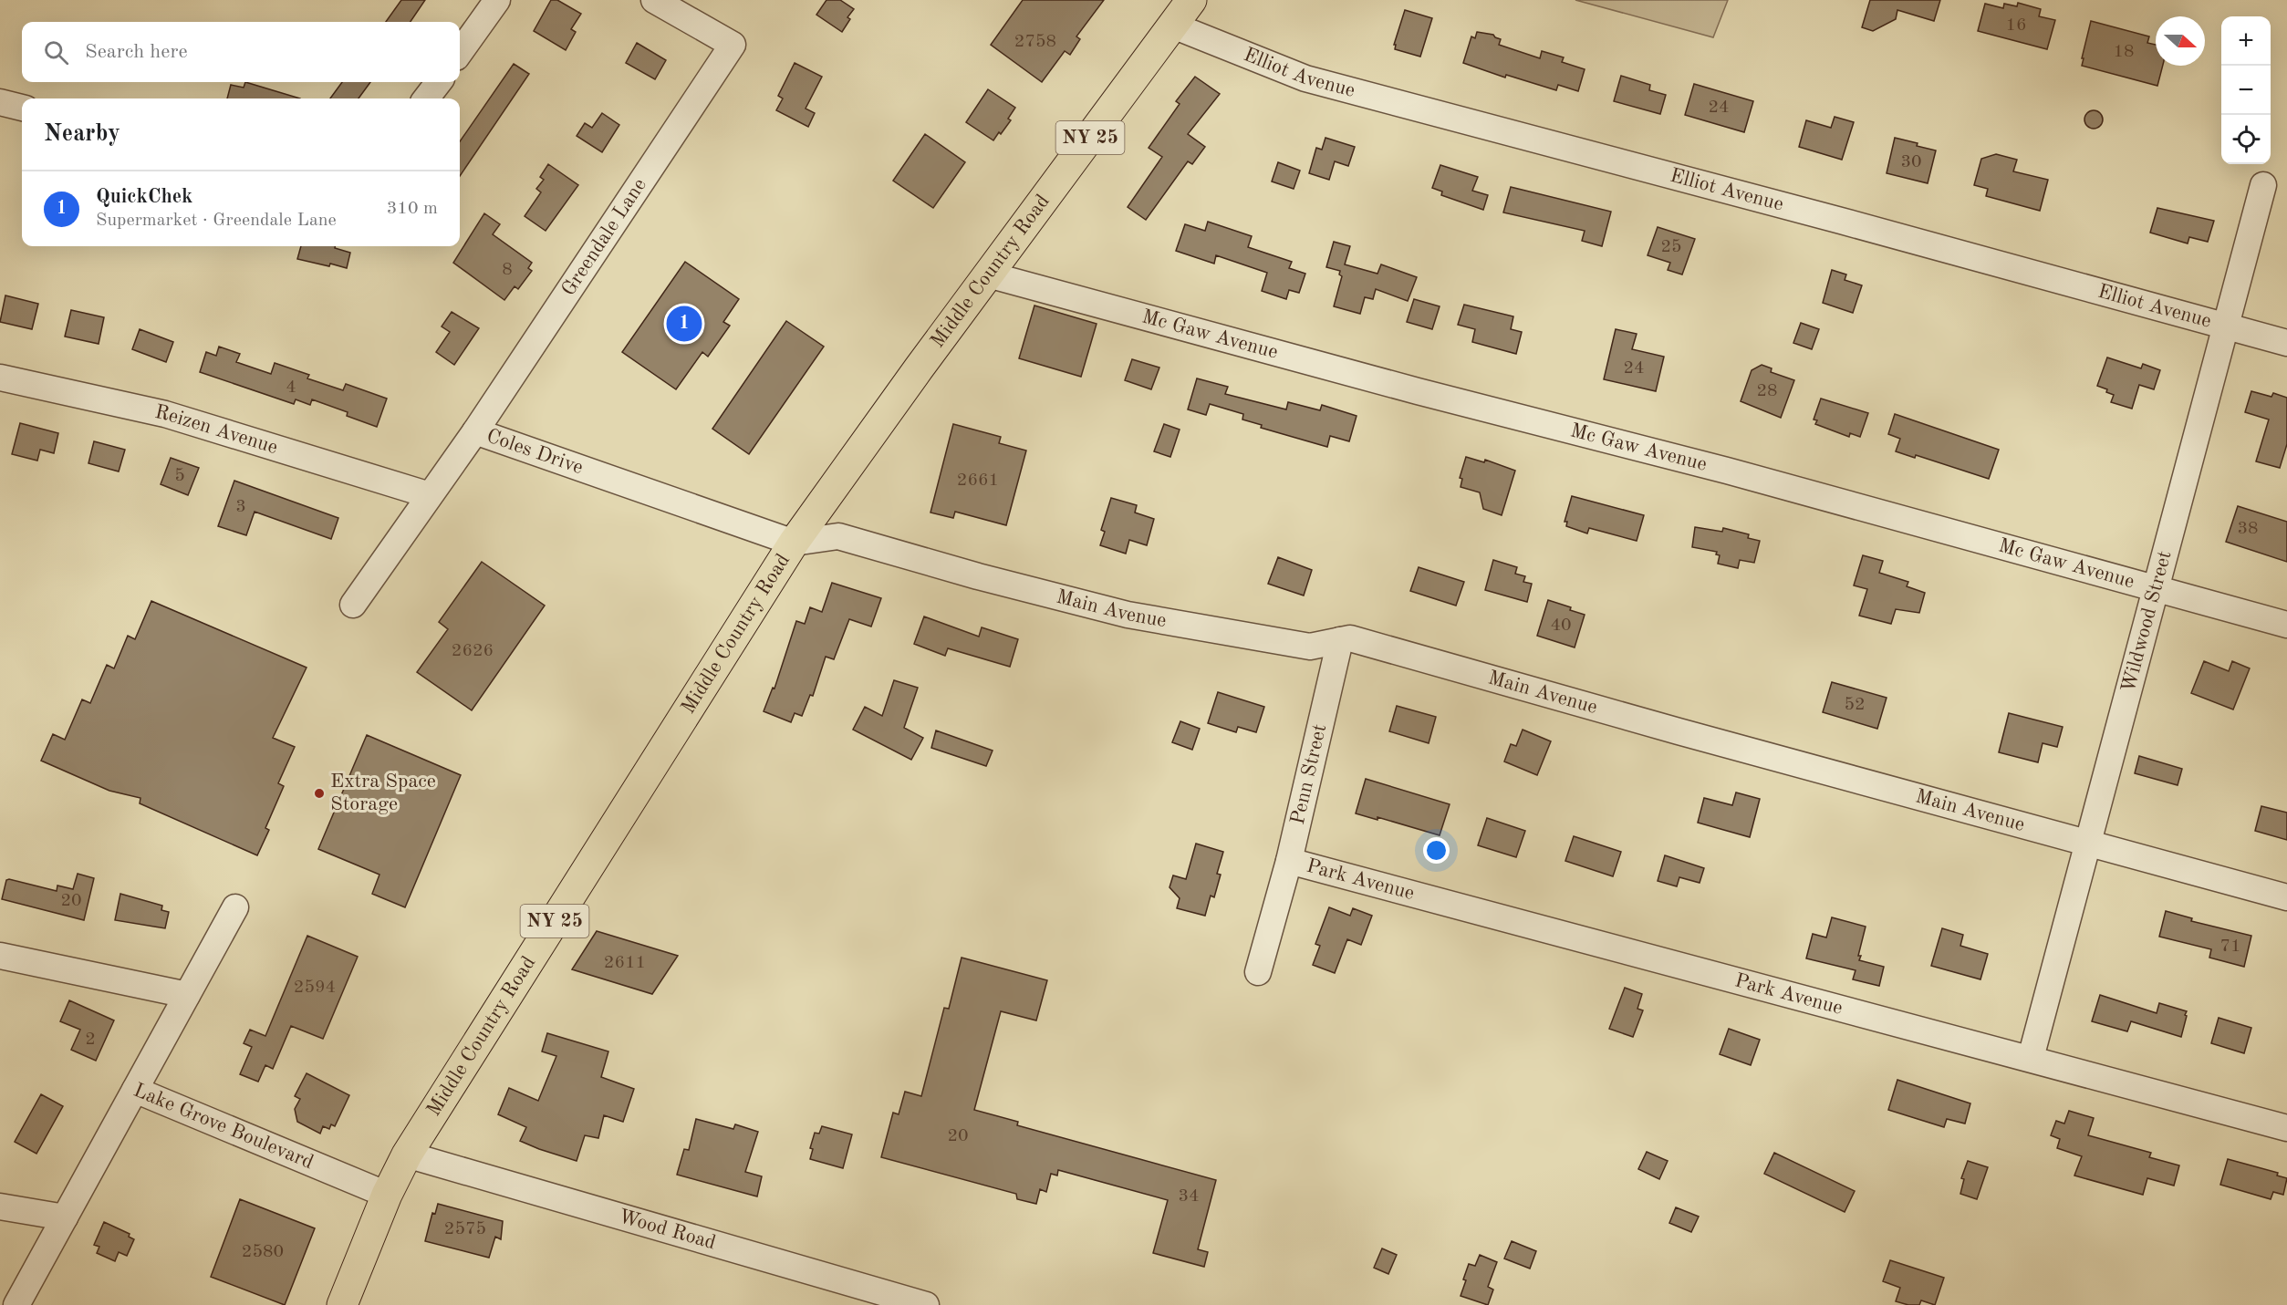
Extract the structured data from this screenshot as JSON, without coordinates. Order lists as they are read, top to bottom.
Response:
{
  "streets": {
    "main road": ["NY 25", "Middle Country Road"],
    "street": [
      "Elliot Avenue",
      "Greendale Lane",
      "Mc Gaw Avenue",
      "Reizen Avenue",
      "Coles Drive",
      "Main Avenue",
      "Wildwood Street",
      "Penn Street",
      "Park Avenue",
      "Lake Grove Boulevard",
      "Wood Road"
    ]
  },
  "crossings": [
    ["Elliot Avenue", "Middle Country Road"],
    ["Elliot Avenue", "Wildwood Street"],
    ["Greendale Lane", "Coles Drive"],
    ["Middle Country Road", "Mc Gaw Avenue"],
    ["Middle Country Road", "Coles Drive"],
    ["Middle Country Road", "Main Avenue"],
    ["Middle Country Road", "Lake Grove Boulevard"],
    ["Middle Country Road", "Wood Road"],
    ["Mc Gaw Avenue", "Wildwood Street"],
    ["Reizen Avenue", "Coles Drive"],
    ["Coles Drive", "Main Avenue"],
    ["Main Avenue", "Wildwood Street"],
    ["Main Avenue", "Penn Street"],
    ["Wildwood Street", "Park Avenue"],
    ["Penn Street", "Park Avenue"]
  ],
  "places": ["Extra Space Storage"],
  "house_numbers": [
    "16",
    "2758",
    "18",
    "24",
    "30",
    "25",
    "8",
    "24",
    "4",
    "28",
    "5",
    "2661",
    "3",
    "38",
    "40",
    "2626",
    "52",
    "20",
    "71",
    "2611",
    "2594",
    "2",
    "20",
    "34",
    "2575",
    "2580"
  ],
  "north": "right",
  "page": {
    "map_buttons": ["+", "−"],
    "search": "Search here",
    "heading": "Nearby",
    "list": [
      {
        "mark": "1",
        "name": "QuickChek",
        "note": "Supermarket · Greendale Lane",
        "value": "310 m"
      }
    ],
    "pins": "1"
  }
}
